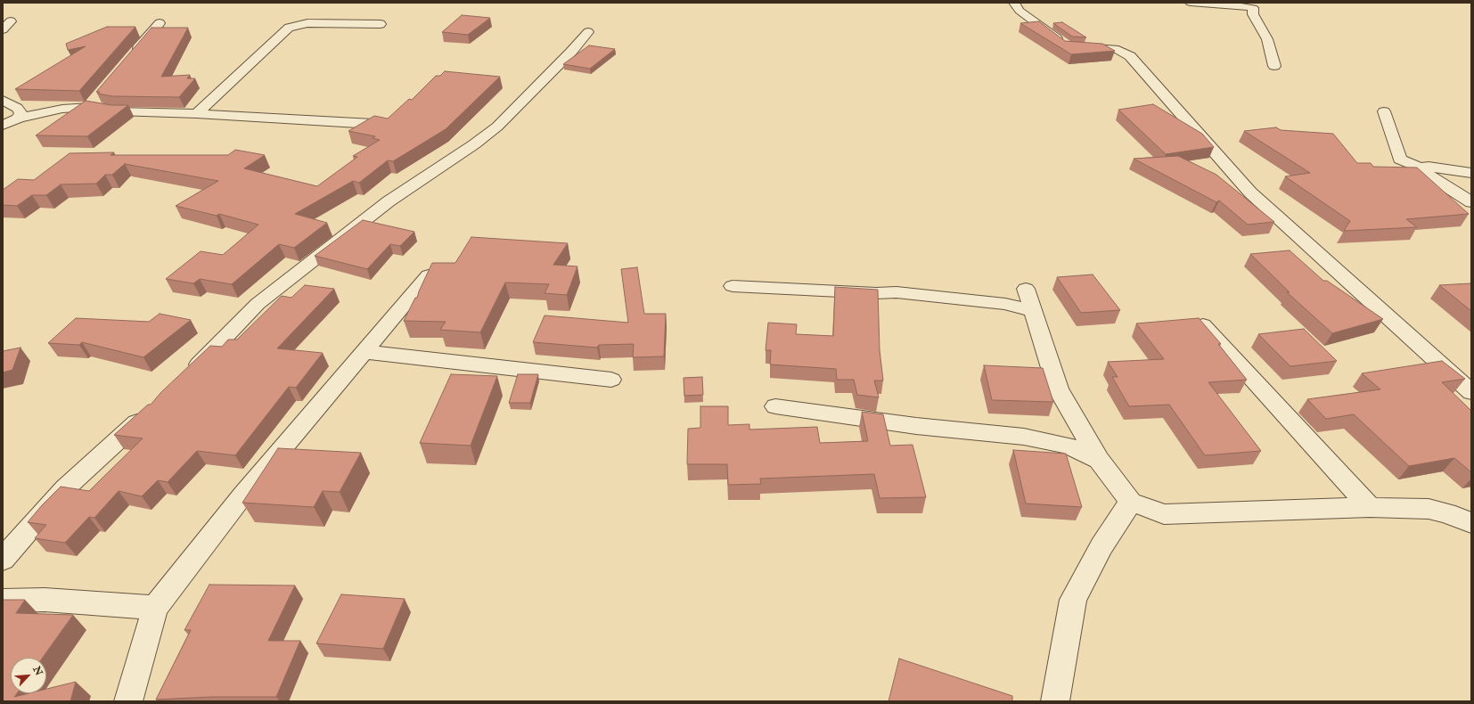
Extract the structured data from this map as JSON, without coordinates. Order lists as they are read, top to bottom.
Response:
{
  "north": "top right"
}
